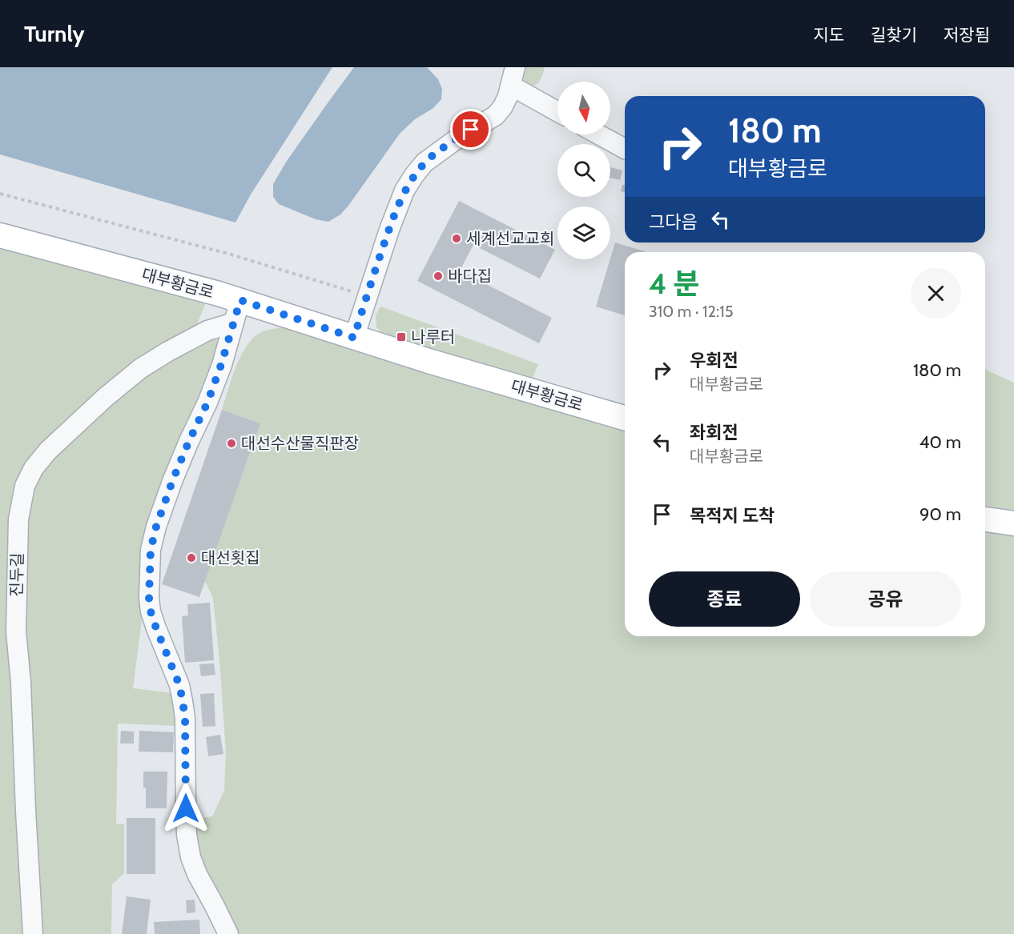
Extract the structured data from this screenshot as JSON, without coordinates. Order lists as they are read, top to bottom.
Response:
{
  "streets": {
    "main road": ["대부황금로"],
    "street": ["진두길"]
  },
  "crossings": [
    ["대부황금로", "진두길"]
  ],
  "places": {
    "other": [
      "세계선교교회",
      "바다집",
      "대선수산물직판장",
      "대선횟집"
    ],
    "transit": ["나루터"]
  },
  "north": "bottom",
  "page": {
    "header": "Turnly",
    "nav": ["지도", "길찾기", "저장됨"],
    "turn": ["180 m", "대부황금로"],
    "then": "그다음",
    "heading": ["4 분", "310 m · 12:15"],
    "list": [
      {
        "name": "우회전",
        "note": "대부황금로",
        "value": "180 m"
      },
      {
        "name": "좌회전",
        "note": "대부황금로",
        "value": "40 m"
      },
      {
        "name": "목적지 도착",
        "value": "90 m"
      }
    ],
    "buttons": ["종료", "공유"]
  }
}
